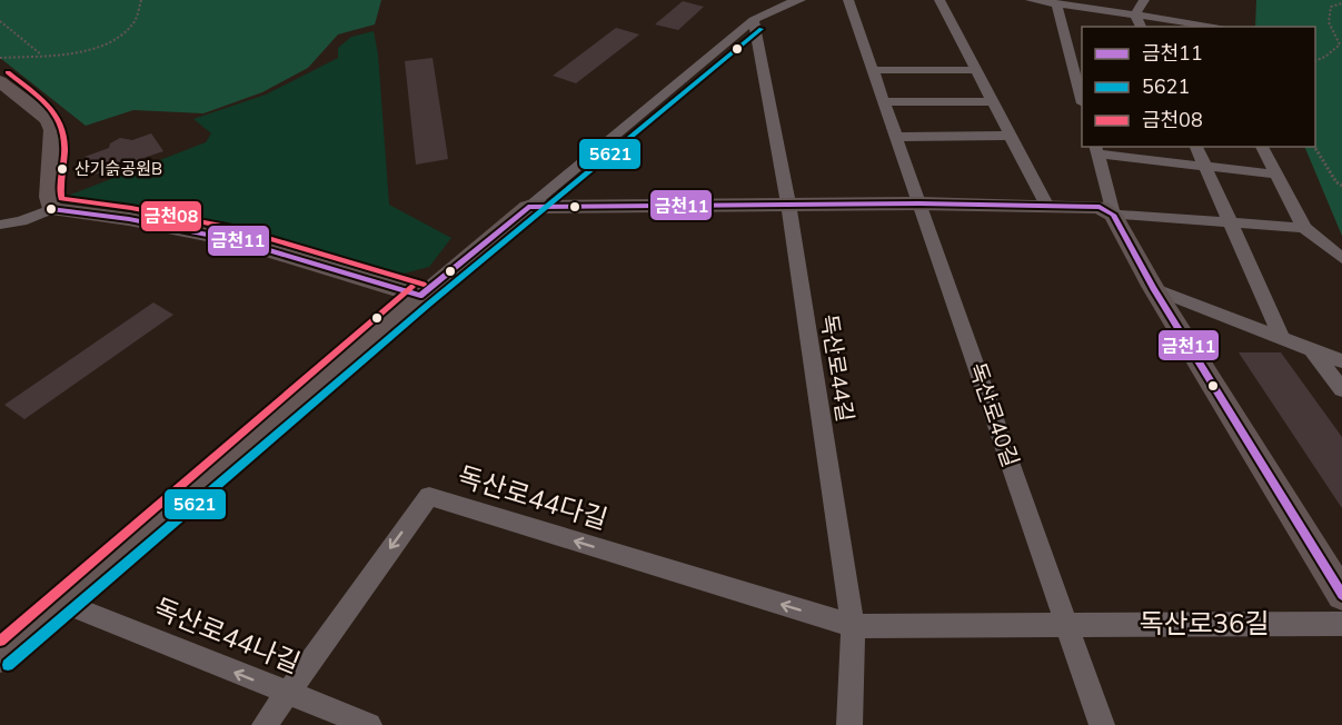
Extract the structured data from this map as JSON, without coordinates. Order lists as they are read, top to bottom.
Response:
{
  "streets": {
    "street": [
      "독산로44길",
      "독산로40길",
      "독산로44다길",
      "독산로36길",
      "독산로44나길"
    ]
  },
  "crossings": [
    ["독산로44길", "독산로44다길"],
    ["독산로40길", "독산로36길"],
    ["독산로44다길", "독산로44나길"]
  ],
  "one_way": ["독산로44다길", "독산로44나길"],
  "places": ["산기슭공원B"],
  "lines": ["transit line 5621", "transit line 금천08", "transit line 금천11"],
  "legend": ["금천11", "5621", "금천08"]
}
